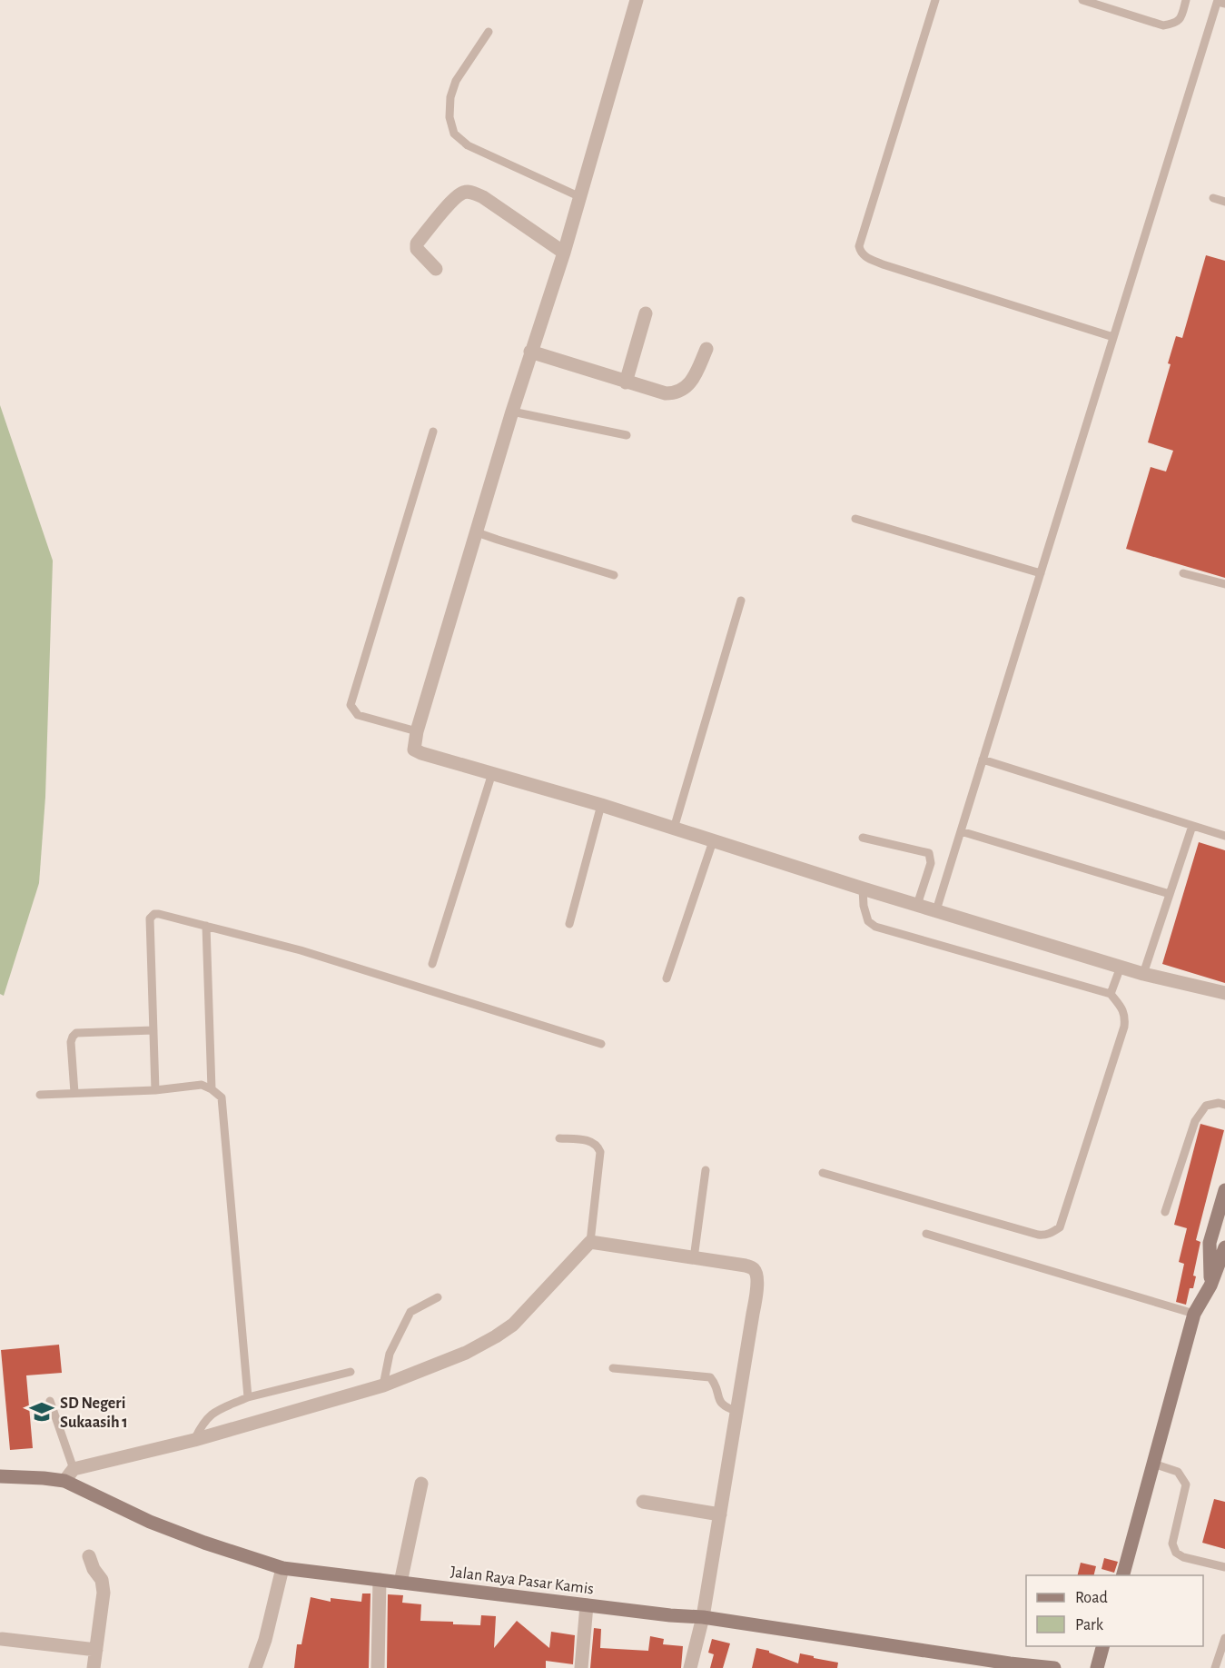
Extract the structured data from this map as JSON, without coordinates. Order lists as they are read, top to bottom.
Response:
{
  "streets": {
    "main road": ["Jalan Raya Pasar Kamis"]
  },
  "places": {
    "school or university": ["SD Negeri Sukaasih 1"]
  },
  "legend": ["Road", "Park"]
}
